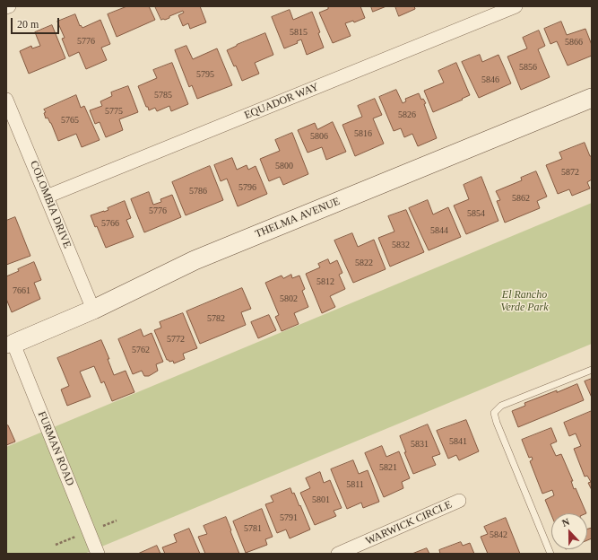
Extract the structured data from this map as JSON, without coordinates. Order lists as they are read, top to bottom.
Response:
{
  "streets": {
    "street": [
      "EQUADOR WAY",
      "COLOMBIA DRIVE",
      "THELMA AVENUE",
      "FURMAN ROAD",
      "WARWICK CIRCLE"
    ]
  },
  "crossings": [
    ["EQUADOR WAY", "COLOMBIA DRIVE"],
    ["COLOMBIA DRIVE", "THELMA AVENUE"],
    ["THELMA AVENUE", "FURMAN ROAD"]
  ],
  "parks": ["El Rancho Verde Park"],
  "house_numbers": [
    "5815",
    "5776",
    "5866",
    "5856",
    "5795",
    "5846",
    "5785",
    "5775",
    "5826",
    "5765",
    "5816",
    "5806",
    "5800",
    "5872",
    "5796",
    "5786",
    "5862",
    "5776",
    "5854",
    "5766",
    "5844",
    "5832",
    "5822",
    "5812",
    "7661",
    "5802",
    "5782",
    "5772",
    "5762",
    "5841",
    "5831",
    "5821",
    "5811",
    "5801",
    "5791",
    "5781",
    "5842"
  ],
  "scale_bar": "20 m",
  "north": "top"
}
